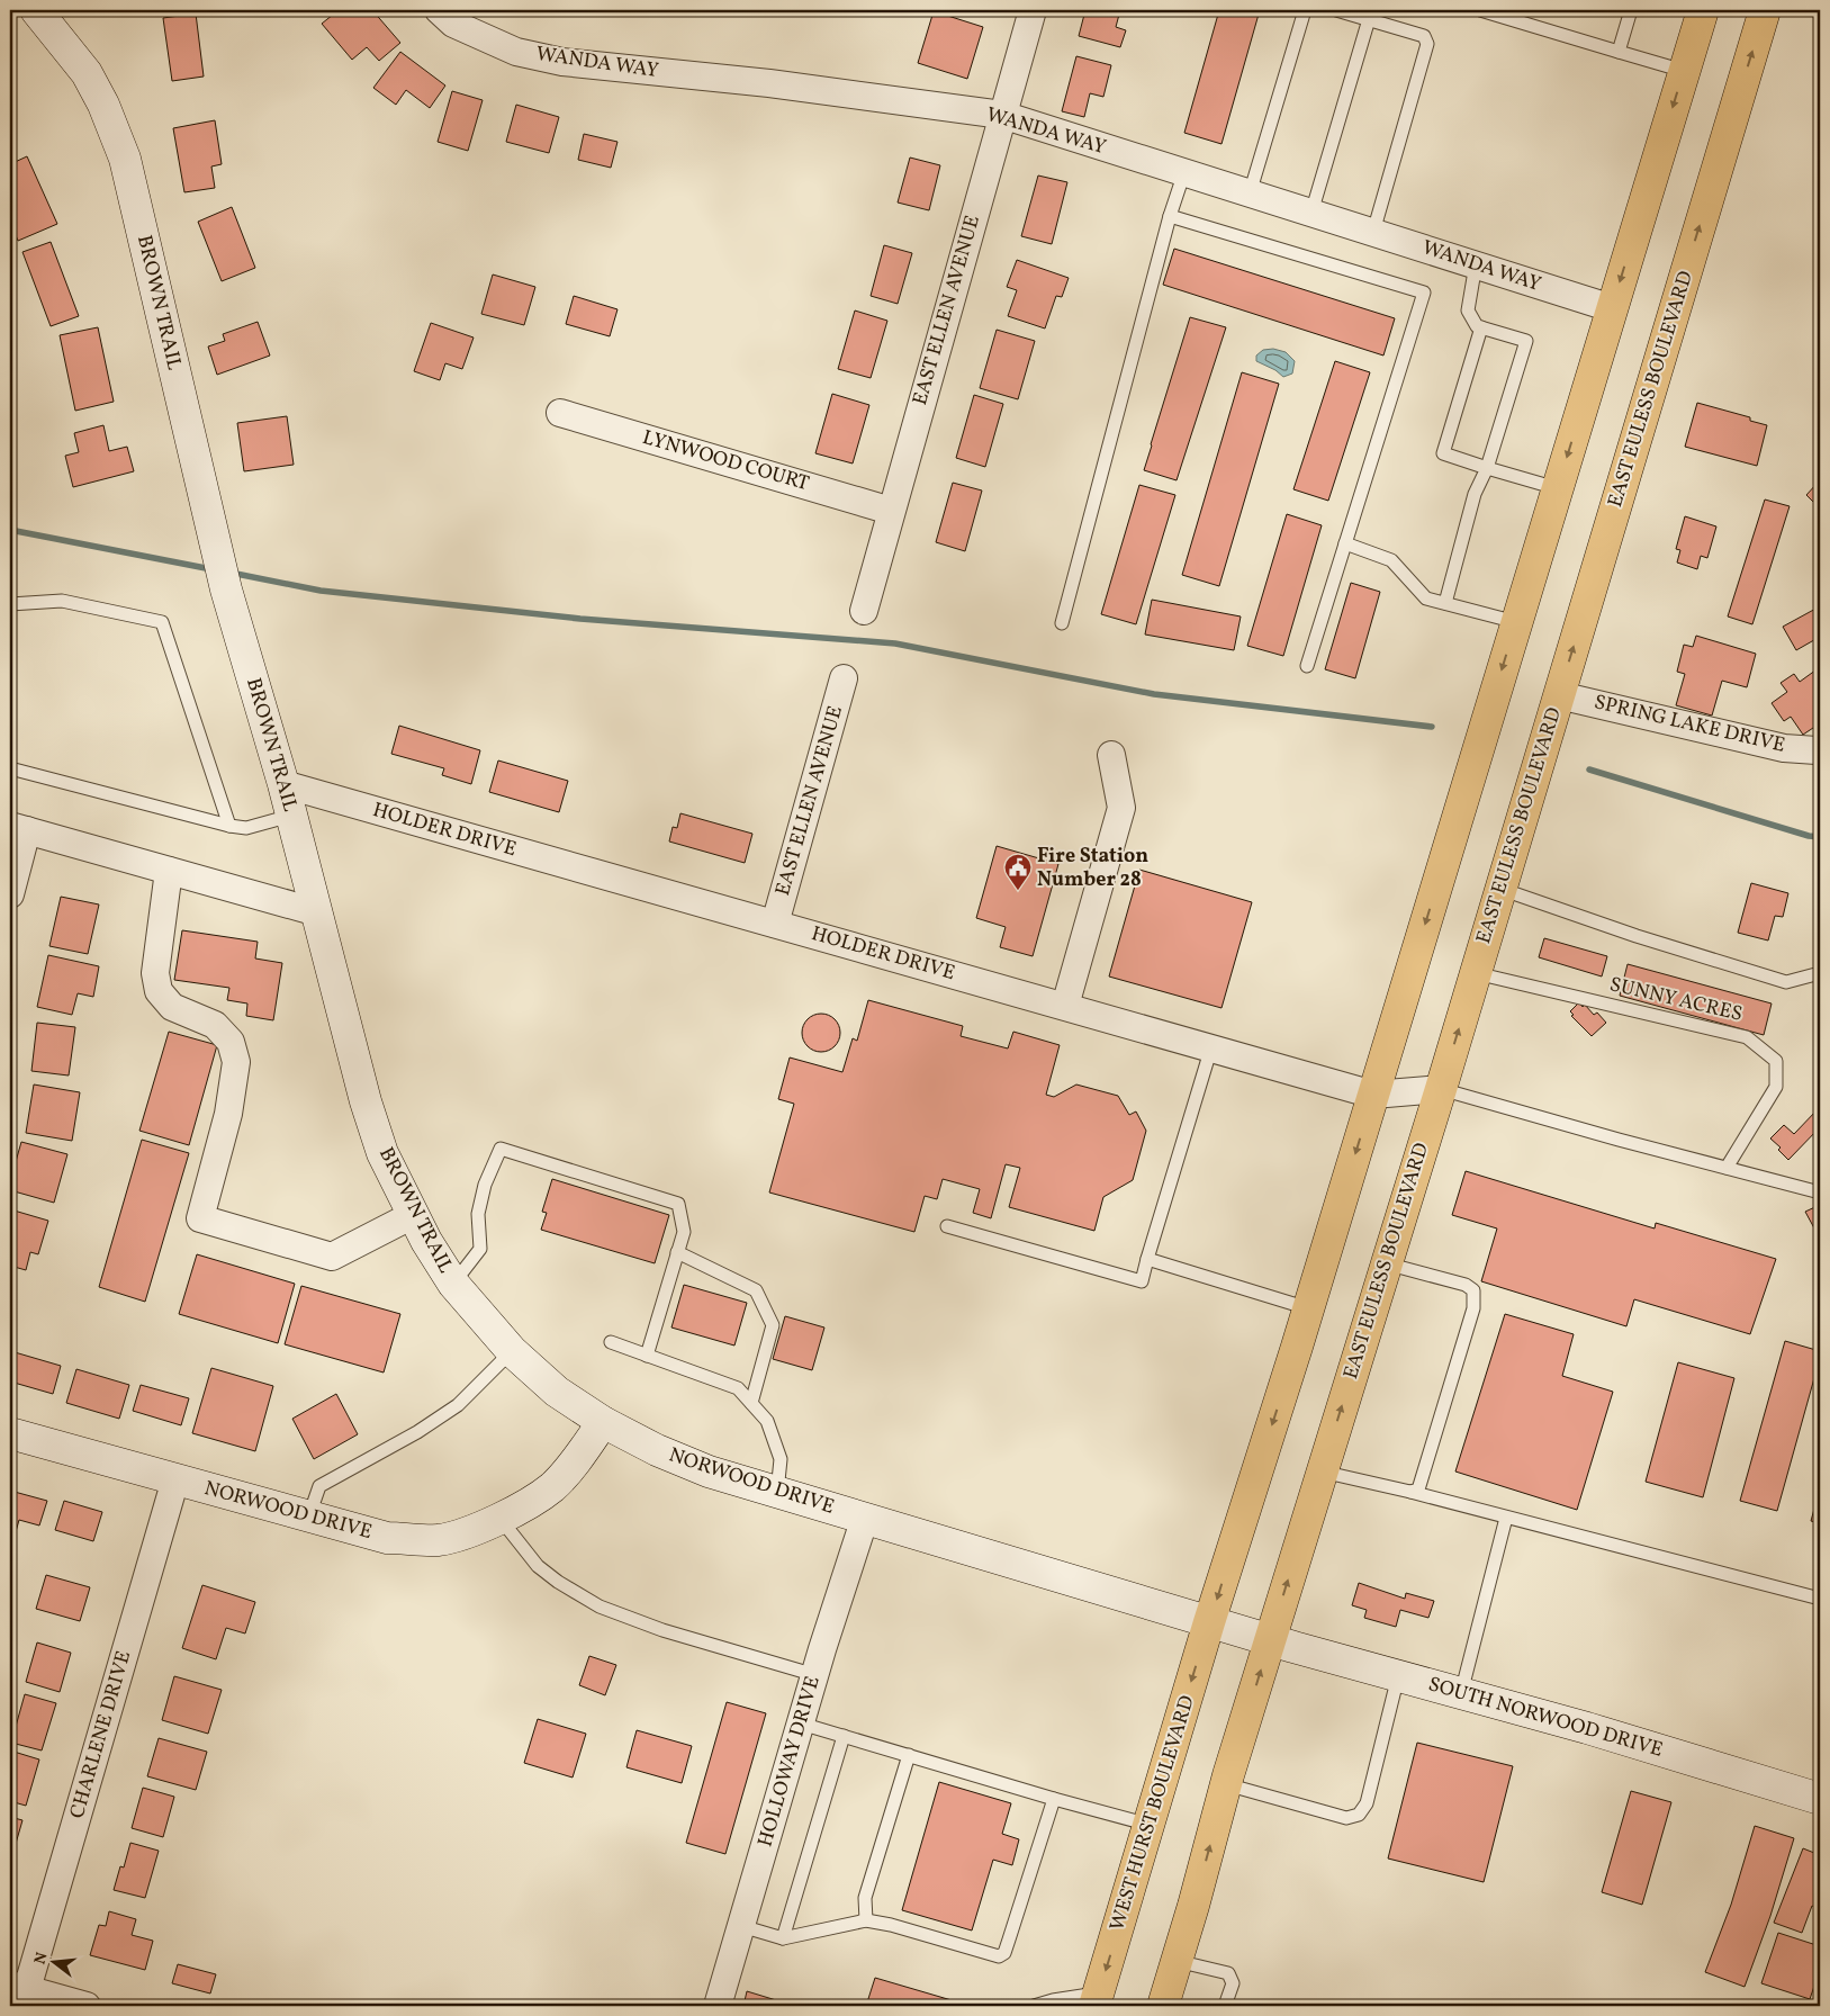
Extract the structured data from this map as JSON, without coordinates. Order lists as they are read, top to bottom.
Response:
{
  "streets": {
    "main road": [
      "BROWN TRAIL",
      "EAST EULESS BOULEVARD",
      "NORWOOD DRIVE",
      "SOUTH NORWOOD DRIVE",
      "WEST HURST BOULEVARD"
    ],
    "street": [
      "WANDA WAY",
      "EAST ELLEN AVENUE",
      "LYNWOOD COURT",
      "SPRING LAKE DRIVE",
      "HOLDER DRIVE",
      "CHARLENE DRIVE",
      "HOLLOWAY DRIVE"
    ],
    "lane": ["SUNNY ACRES"]
  },
  "crossings": [
    ["WANDA WAY", "EAST ELLEN AVENUE"],
    ["BROWN TRAIL", "HOLDER DRIVE"],
    ["BROWN TRAIL", "NORWOOD DRIVE"],
    ["EAST ELLEN AVENUE", "LYNWOOD COURT"],
    ["EAST ELLEN AVENUE", "HOLDER DRIVE"],
    ["EAST EULESS BOULEVARD", "SPRING LAKE DRIVE"],
    ["EAST EULESS BOULEVARD", "HOLDER DRIVE"],
    ["EAST EULESS BOULEVARD", "SUNNY ACRES"],
    ["EAST EULESS BOULEVARD", "NORWOOD DRIVE"],
    ["EAST EULESS BOULEVARD", "SOUTH NORWOOD DRIVE"],
    ["NORWOOD DRIVE", "SOUTH NORWOOD DRIVE"],
    ["NORWOOD DRIVE", "CHARLENE DRIVE"],
    ["NORWOOD DRIVE", "HOLLOWAY DRIVE"],
    ["NORWOOD DRIVE", "WEST HURST BOULEVARD"]
  ],
  "places": {
    "public building": ["Fire Station Number 28"]
  },
  "north": "left"
}
